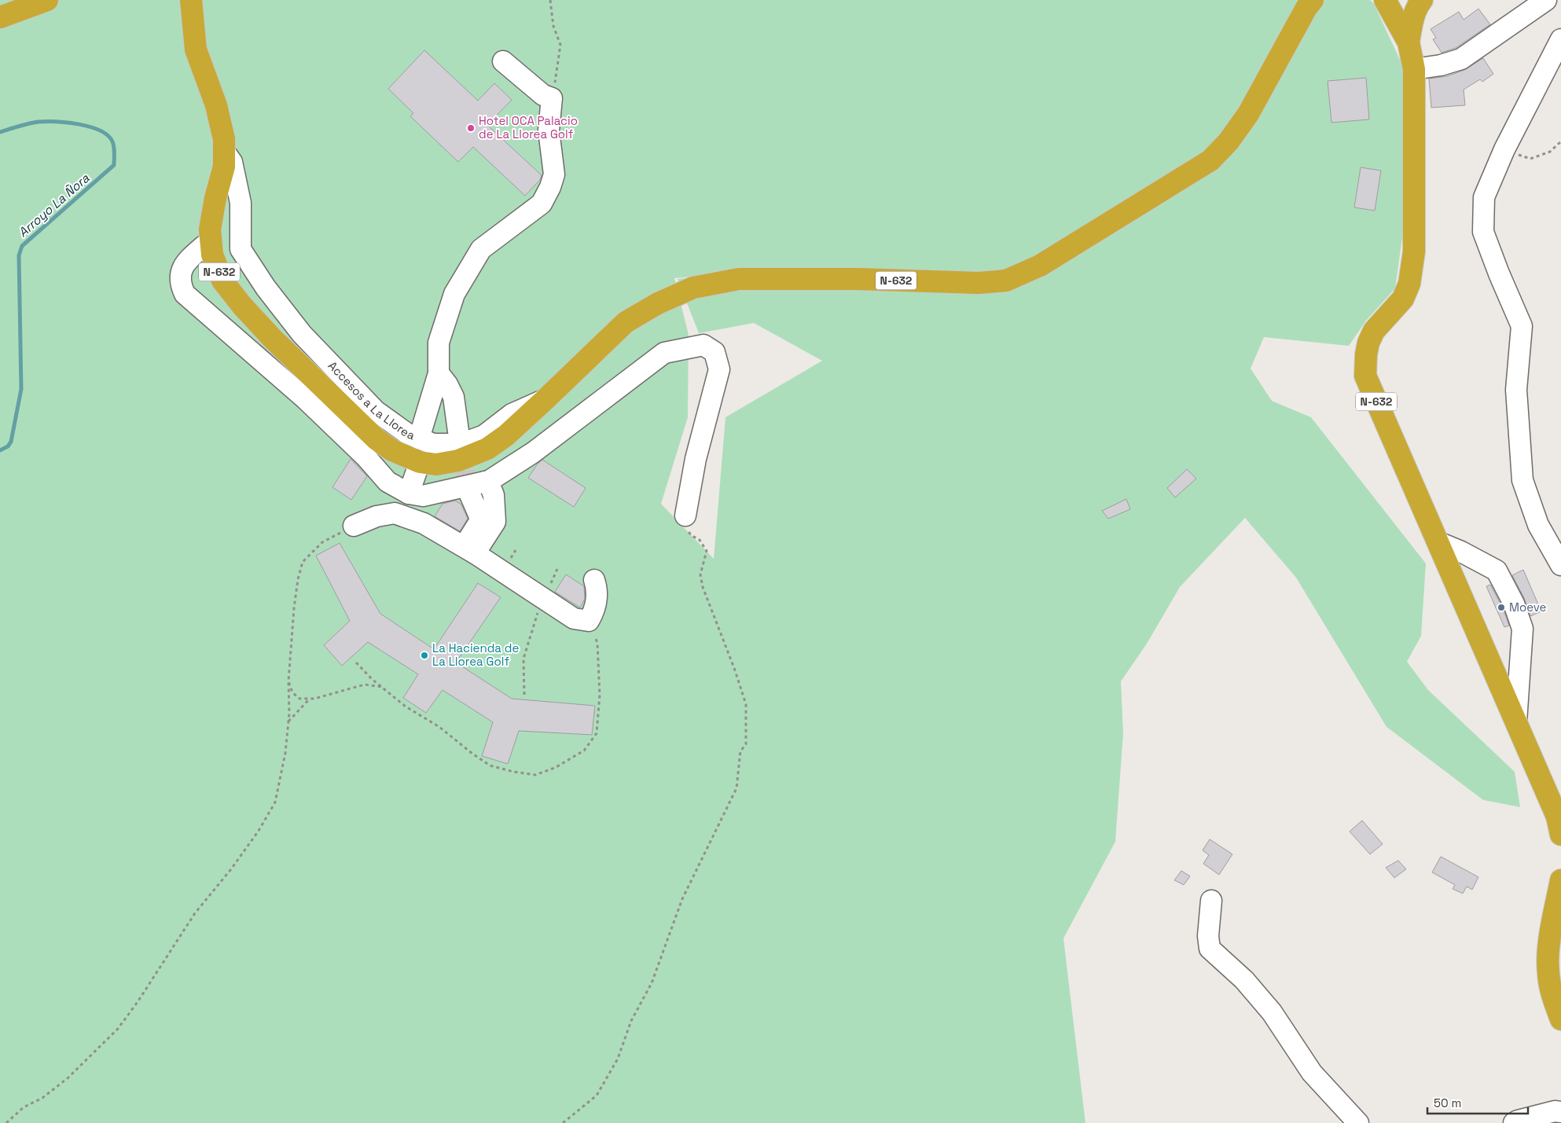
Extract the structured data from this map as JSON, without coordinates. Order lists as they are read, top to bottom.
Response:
{
  "streets": {
    "highway": ["N-632"],
    "street": ["Accesos a La Llorea"]
  },
  "crossings": [
    ["N-632", "Accesos a La Llorea"]
  ],
  "water": ["Arroyo La Ñora"],
  "places": ["Hotel OCA Palacio de La Llorea Golf", "Moeve", "La Hacienda de La Llorea Golf"],
  "scale_bar": "50 m"
}
